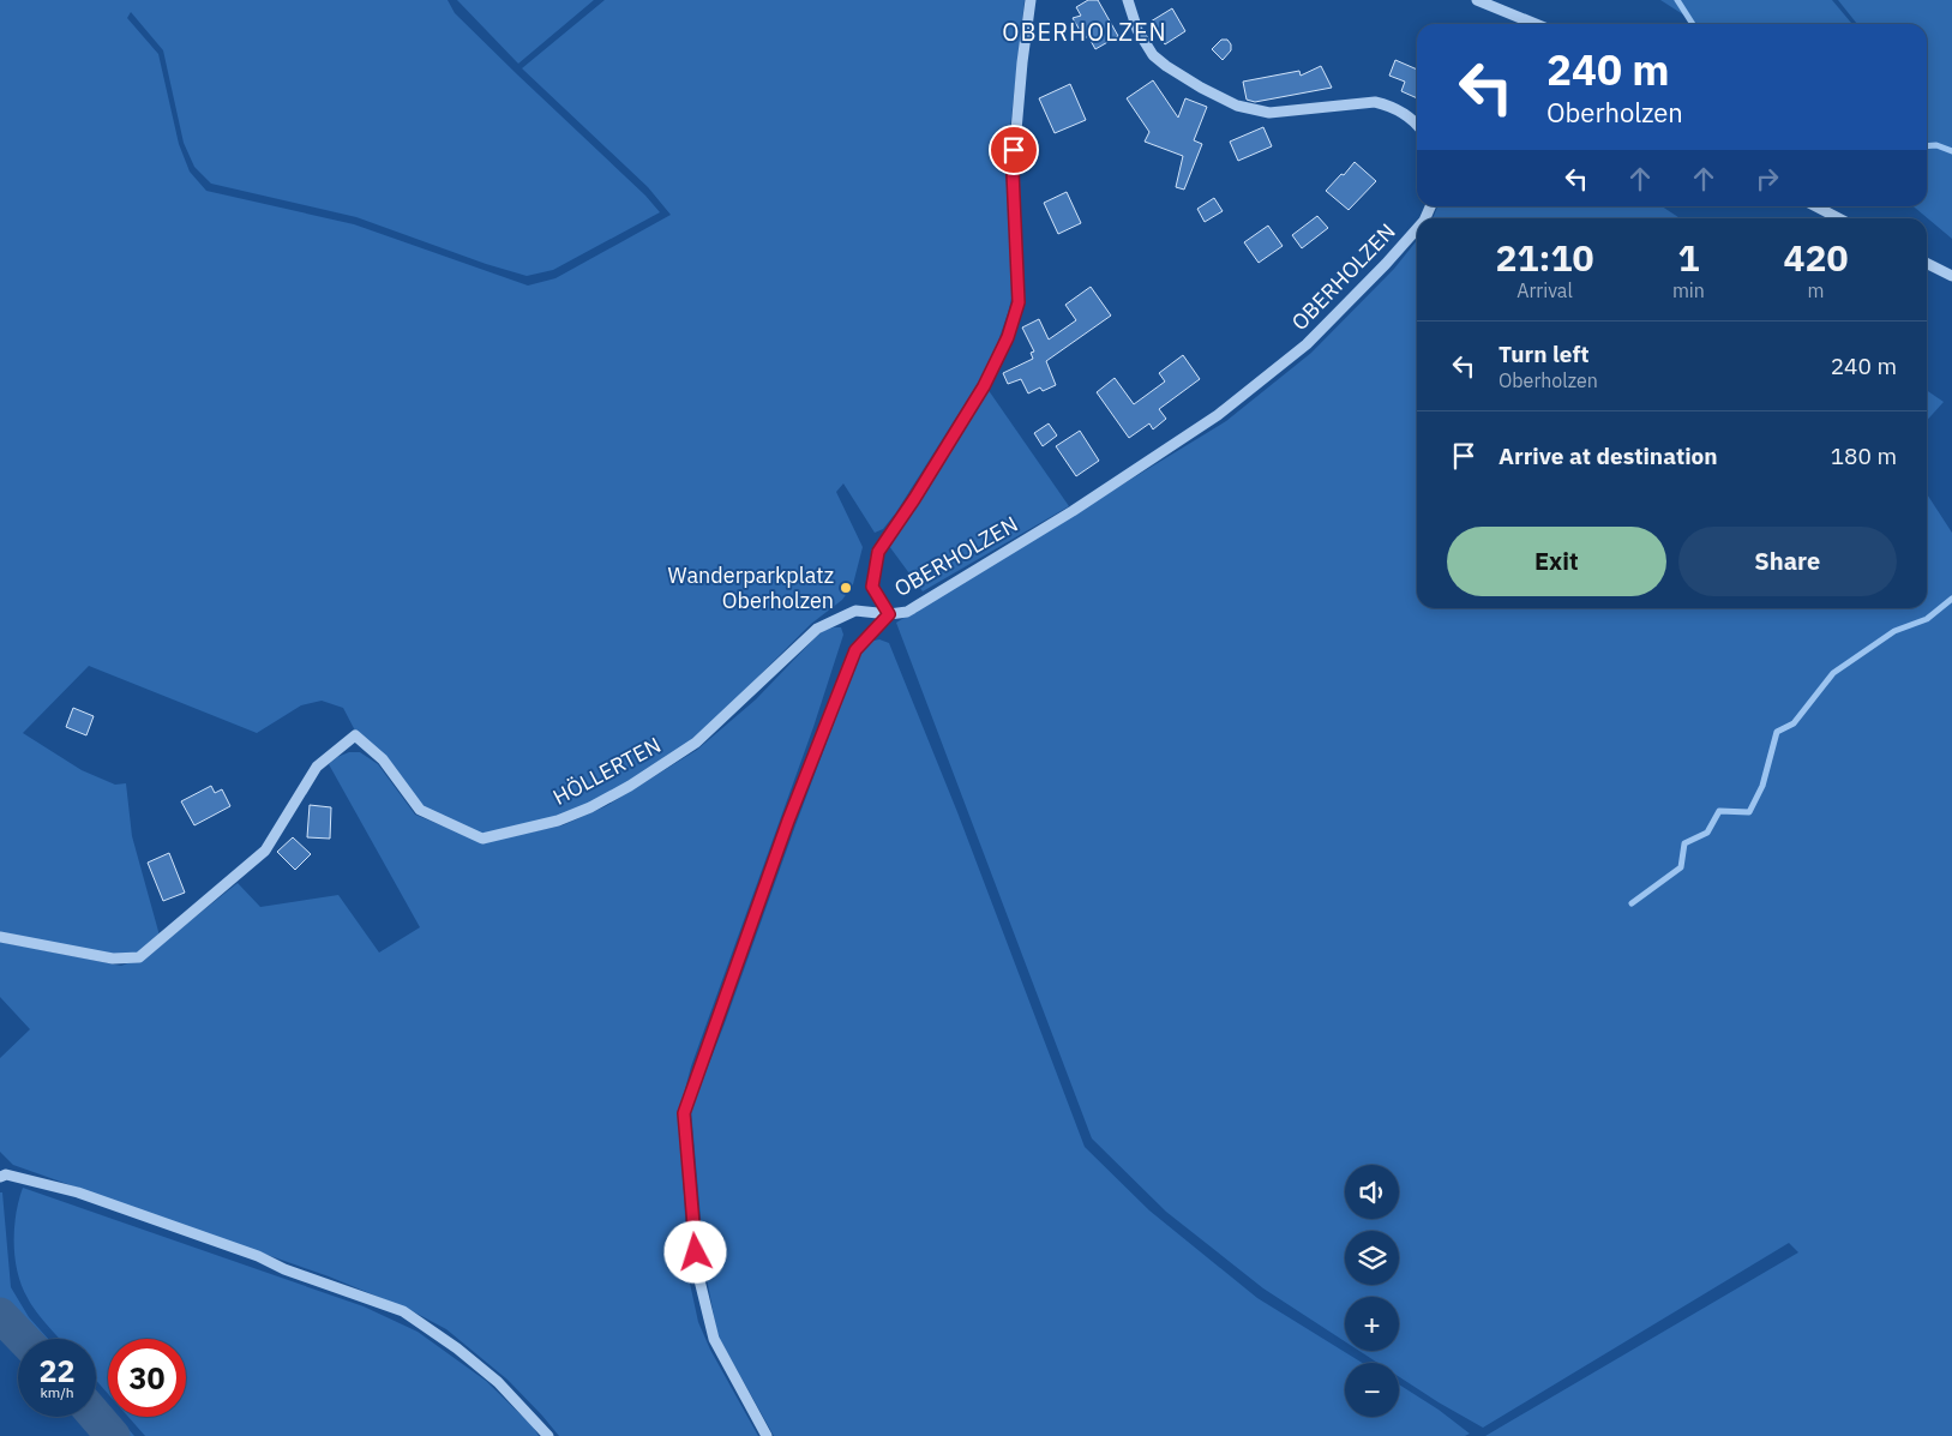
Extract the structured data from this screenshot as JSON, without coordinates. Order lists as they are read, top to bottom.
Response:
{
  "streets": {
    "street": ["OBERHOLZEN", "HÖLLERTEN"]
  },
  "crossings": [
    ["OBERHOLZEN", "HÖLLERTEN"]
  ],
  "districts": ["OBERHOLZEN"],
  "places": ["Wanderparkplatz Oberholzen"],
  "page": {
    "turn": ["240 m", "Oberholzen"],
    "eta": [
      "21:10",
      "Arrival",
      "1",
      "min",
      "420",
      "m"
    ],
    "list": [
      {
        "name": "Turn left",
        "note": "Oberholzen",
        "value": "240 m"
      },
      {
        "name": "Arrive at destination",
        "value": "180 m"
      }
    ],
    "buttons": ["Exit", "Share"],
    "map_buttons": ["+", "−"],
    "speed": "22 km/h",
    "limit": "30"
  }
}
